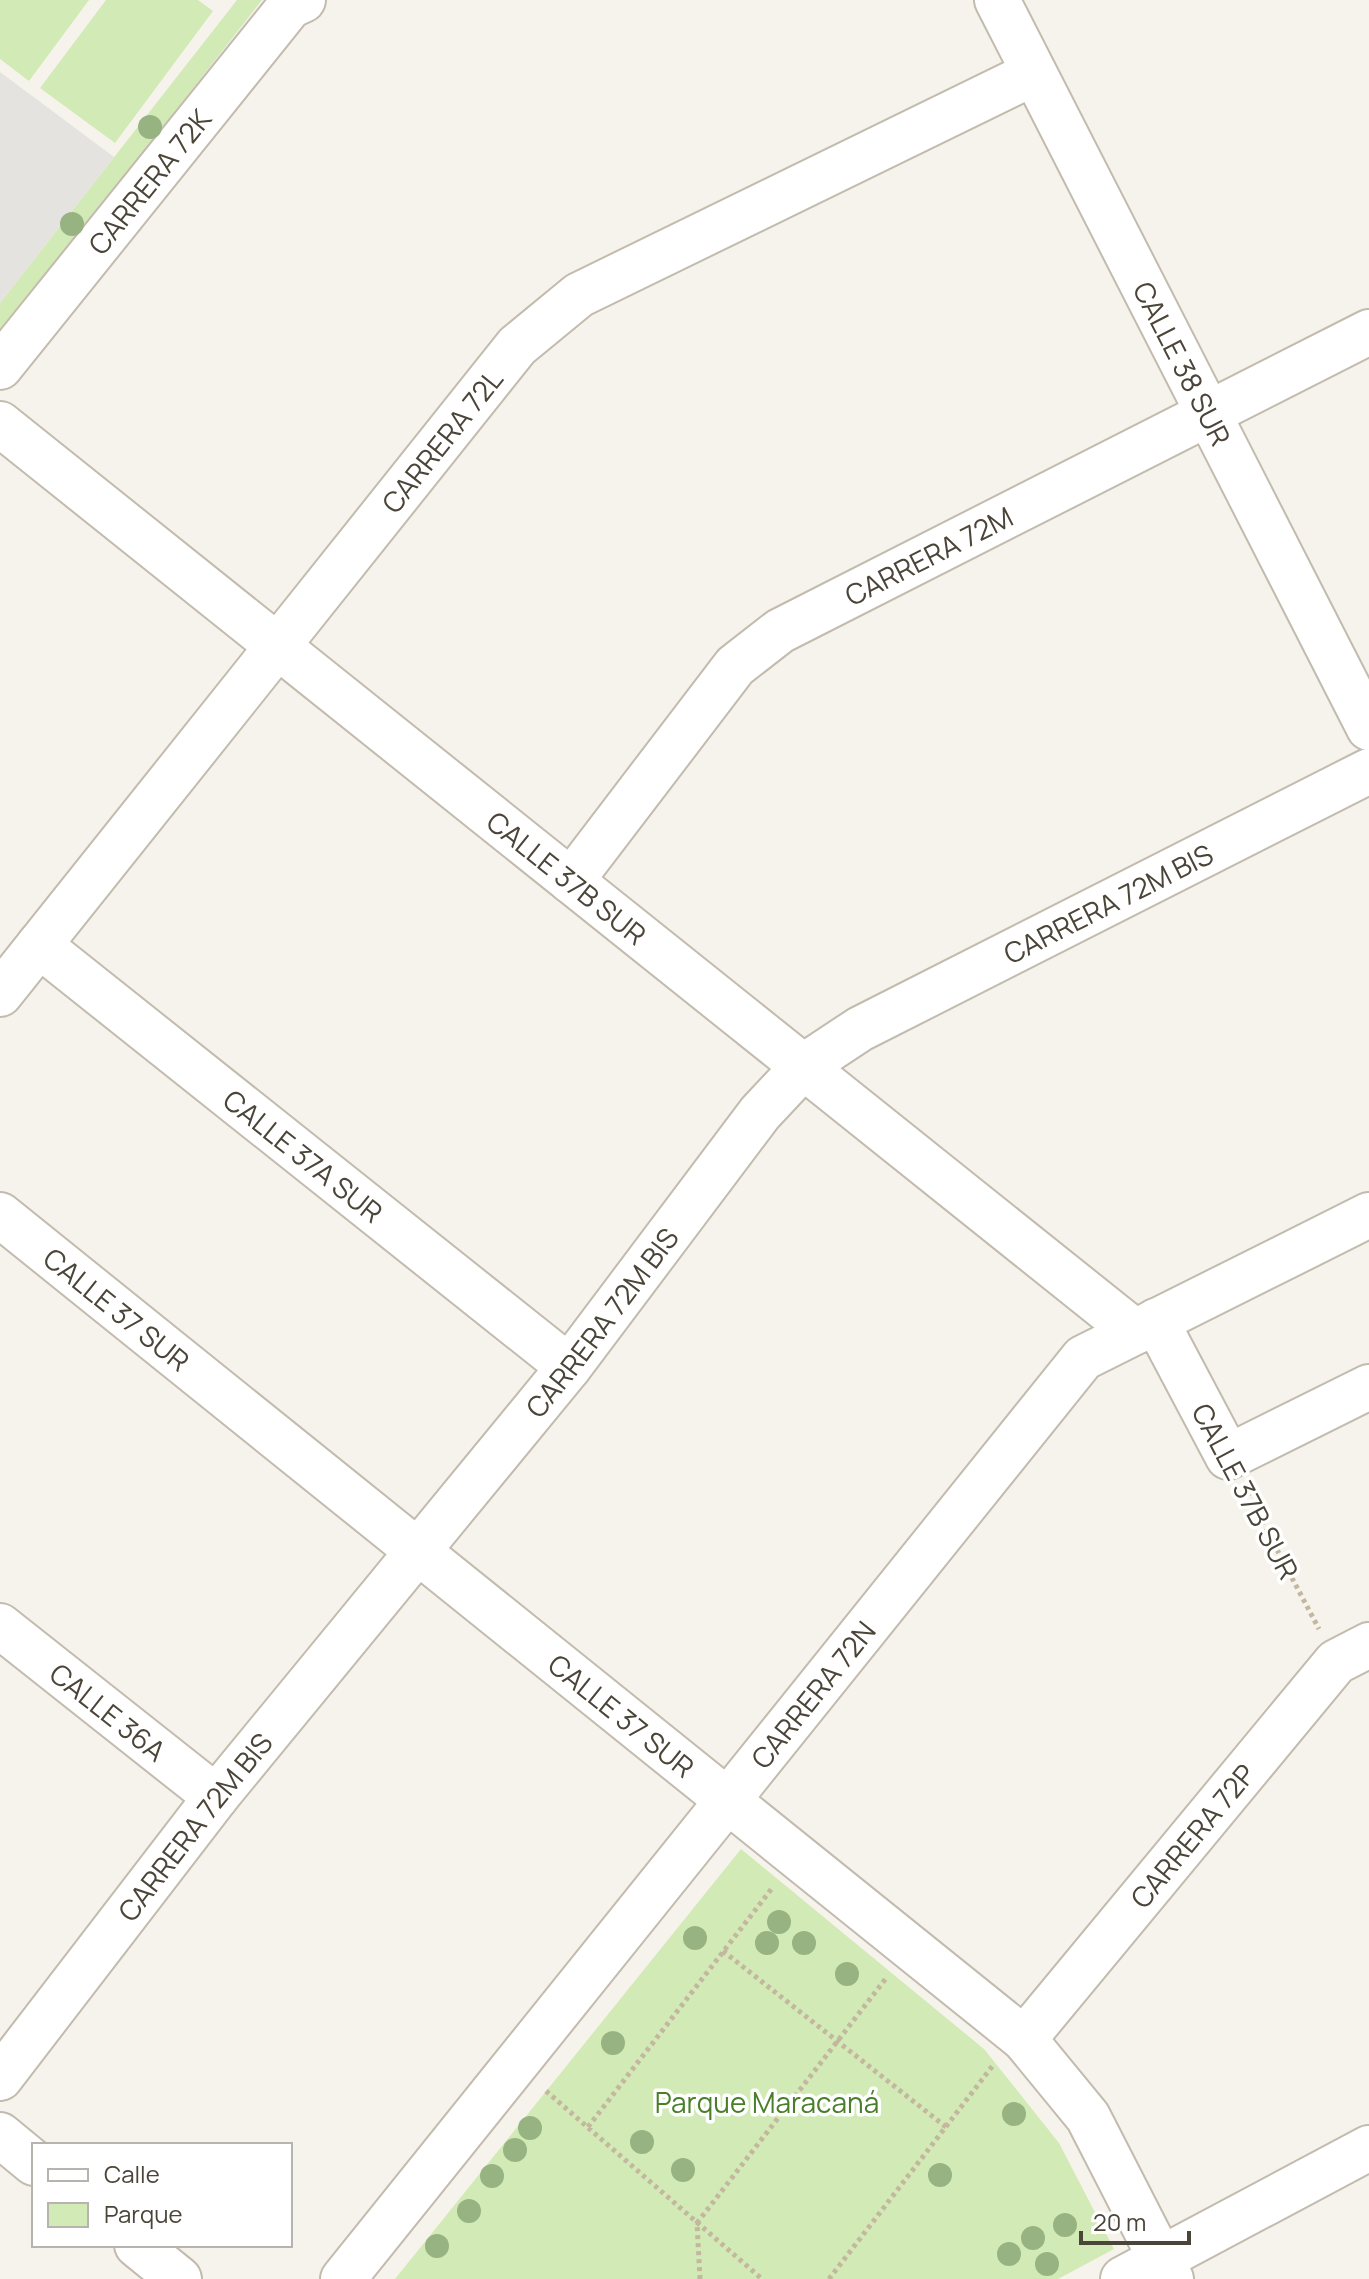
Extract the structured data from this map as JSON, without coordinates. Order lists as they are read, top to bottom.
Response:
{
  "streets": {
    "street": [
      "CARRERA 72K",
      "CALLE 38 SUR",
      "CARRERA 72L",
      "CARRERA 72M",
      "CALLE 37B SUR",
      "CARRERA 72M BIS",
      "CALLE 37A SUR",
      "CALLE 37 SUR",
      "CARRERA 72N",
      "CALLE 36A",
      "CARRERA 72P"
    ]
  },
  "crossings": [
    ["CALLE 38 SUR", "CARRERA 72L"],
    ["CALLE 38 SUR", "CARRERA 72M"],
    ["CARRERA 72L", "CALLE 37B SUR"],
    ["CARRERA 72L", "CALLE 37A SUR"],
    ["CARRERA 72M", "CALLE 37B SUR"],
    ["CALLE 37B SUR", "CARRERA 72M BIS"],
    ["CALLE 37B SUR", "CARRERA 72N"],
    ["CALLE 37B SUR", "CARRERA 72P"],
    ["CARRERA 72M BIS", "CALLE 37A SUR"],
    ["CARRERA 72M BIS", "CALLE 37 SUR"],
    ["CARRERA 72M BIS", "CALLE 36A"],
    ["CALLE 37 SUR", "CARRERA 72N"],
    ["CALLE 37 SUR", "CARRERA 72P"]
  ],
  "parks": ["Parque Maracaná"],
  "legend": ["Calle", "Parque"],
  "scale_bar": "20 m"
}
